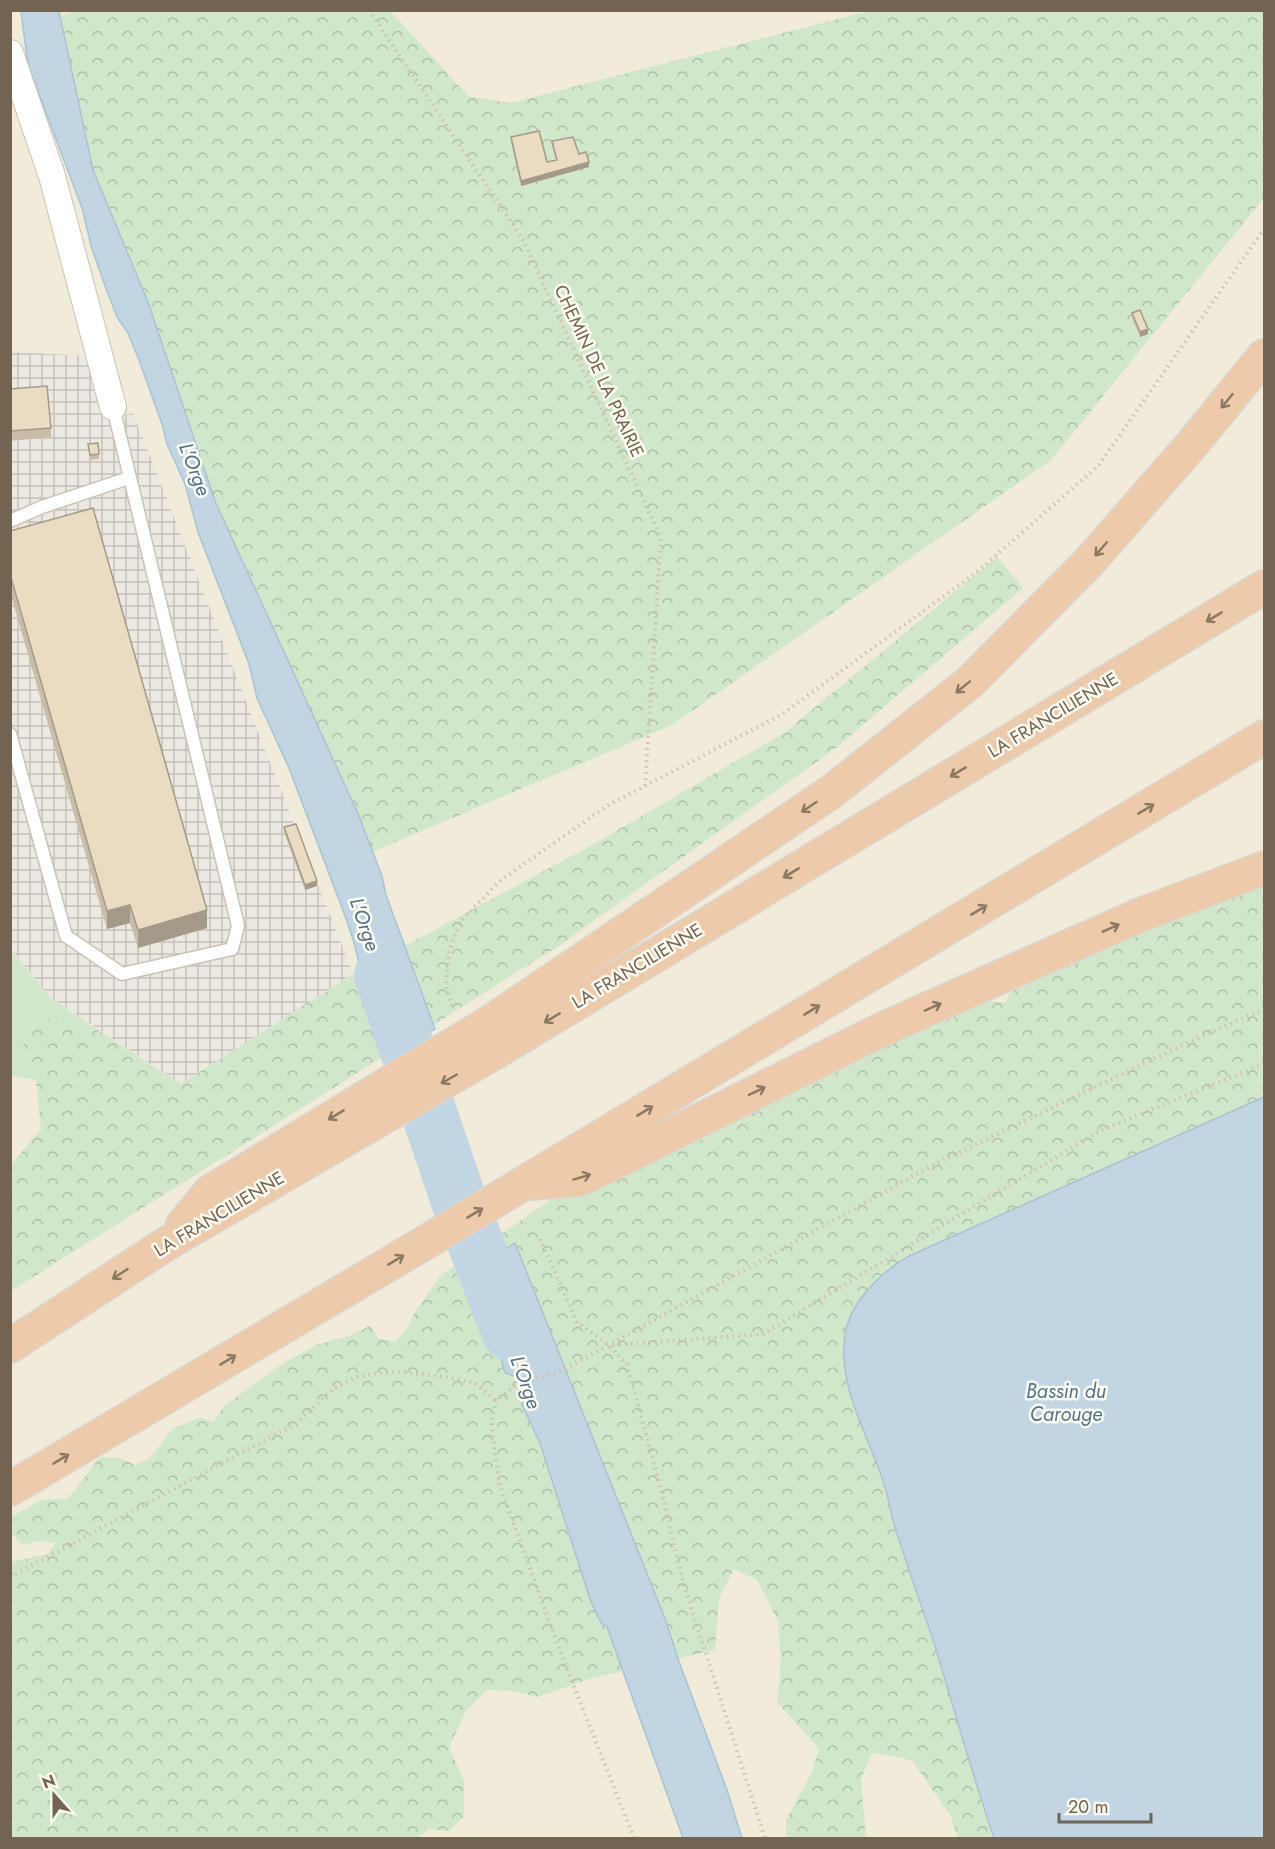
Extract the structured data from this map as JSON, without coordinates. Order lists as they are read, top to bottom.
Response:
{
  "streets": {
    "highway": ["LA FRANCILIENNE"],
    "path": ["CHEMIN DE LA PRAIRIE"]
  },
  "water": ["L'Orge", "Bassin du Carouge"],
  "scale_bar": "20 m",
  "north": "top"
}
